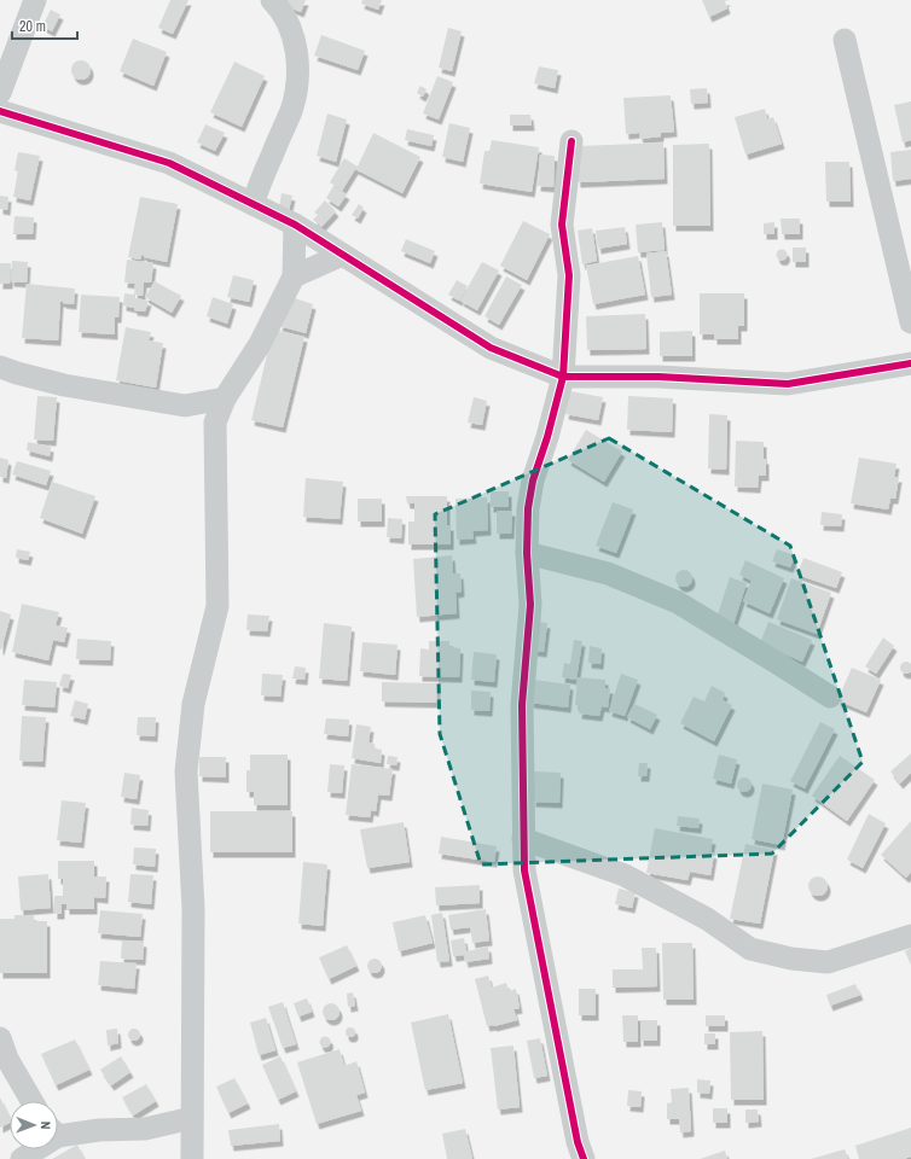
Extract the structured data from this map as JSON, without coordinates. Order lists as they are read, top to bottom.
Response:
{
  "scale_bar": "20 m",
  "north": "right"
}
